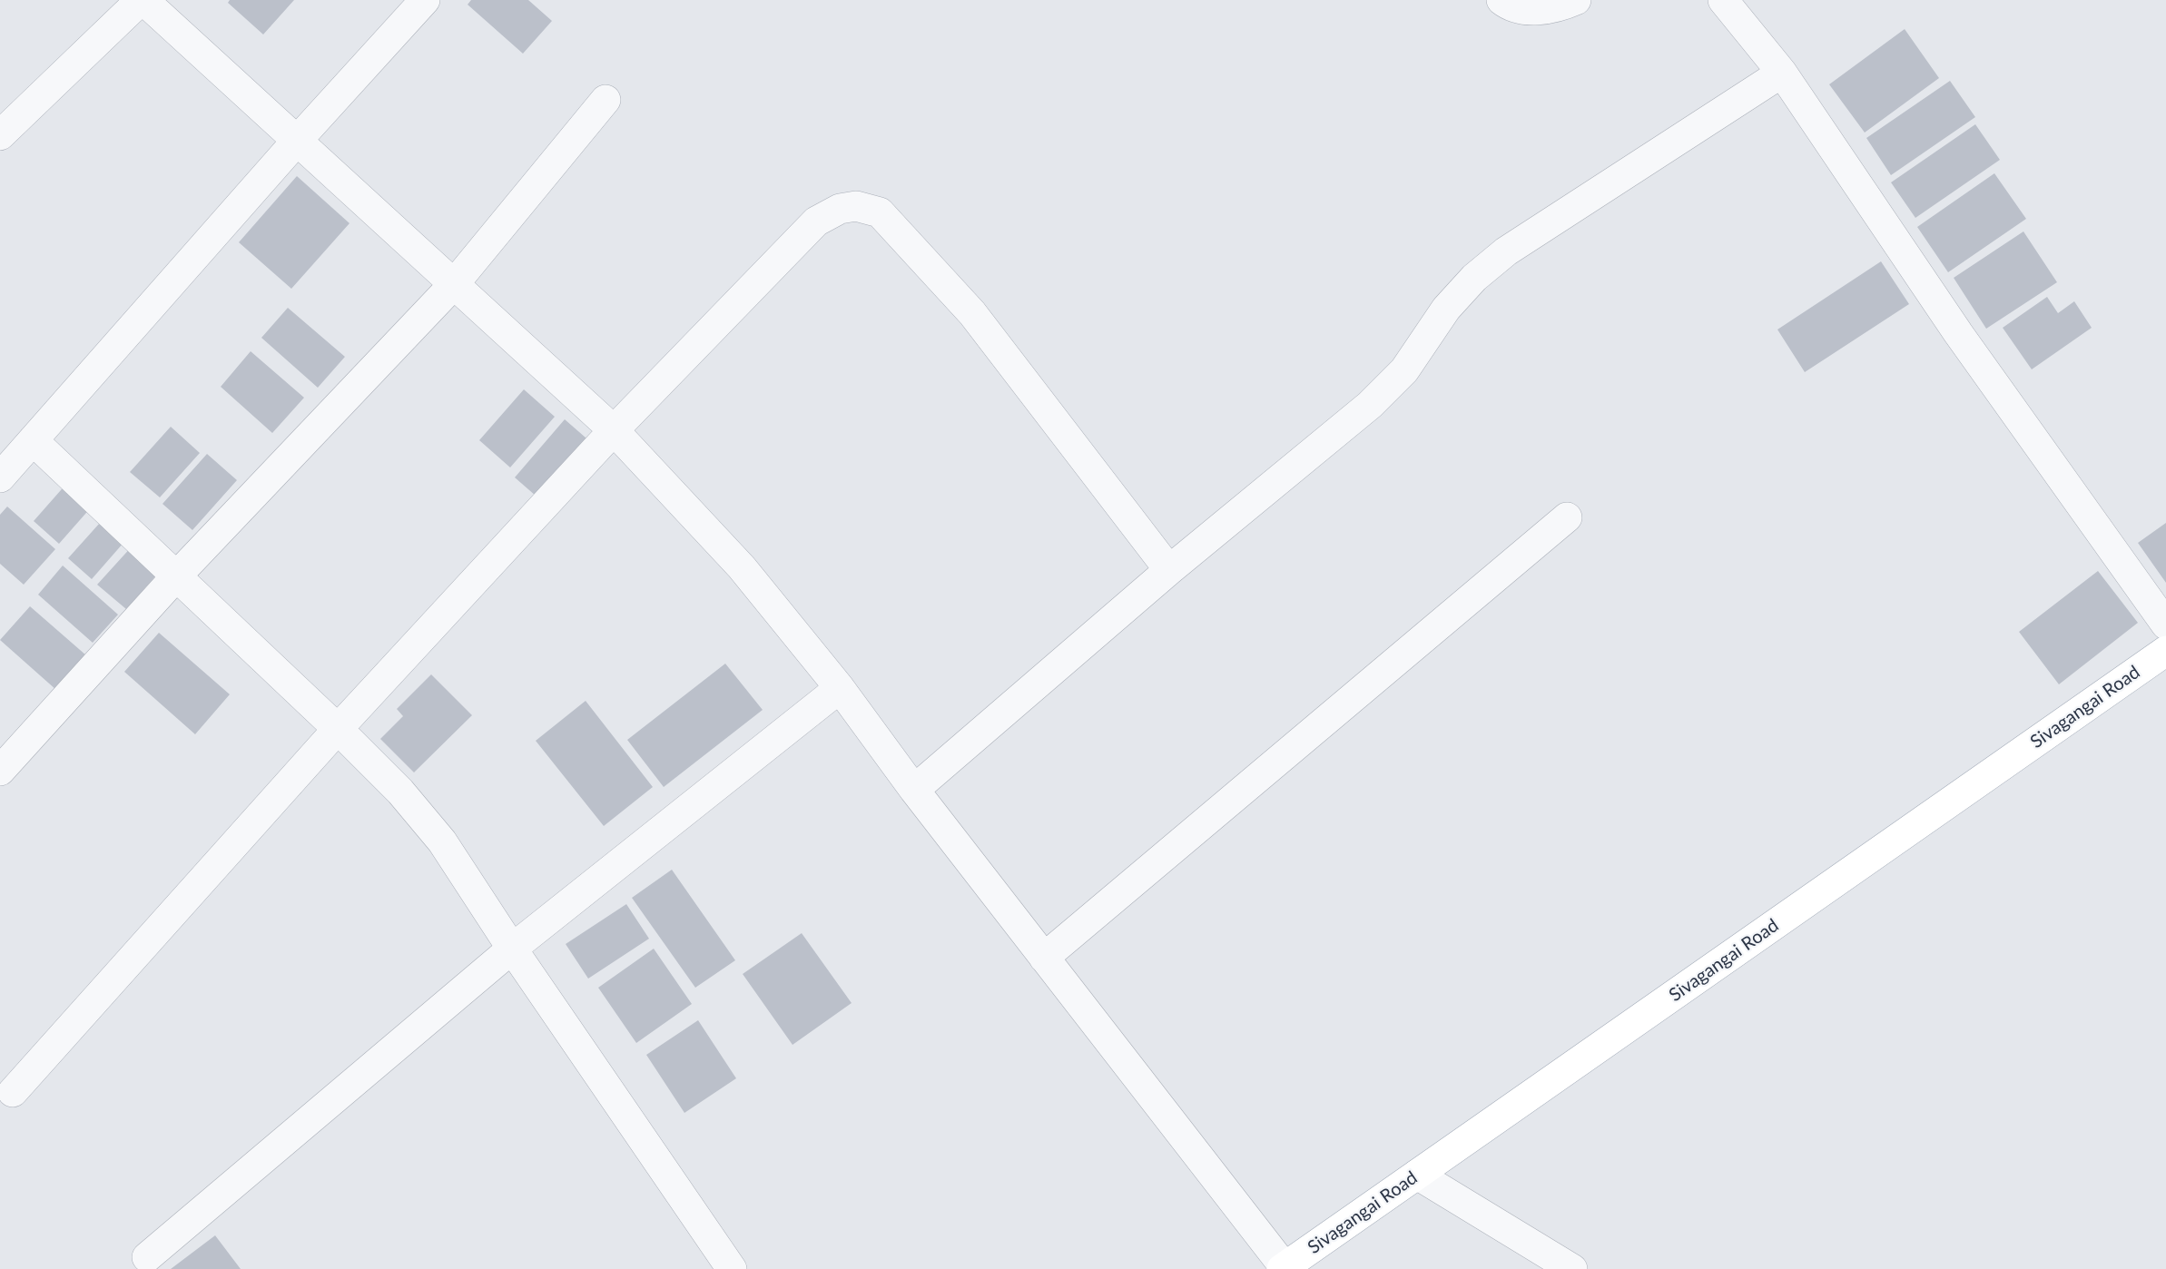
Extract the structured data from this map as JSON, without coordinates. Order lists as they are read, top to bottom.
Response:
{
  "streets": {
    "main road": ["Sivagangai Road"]
  }
}
